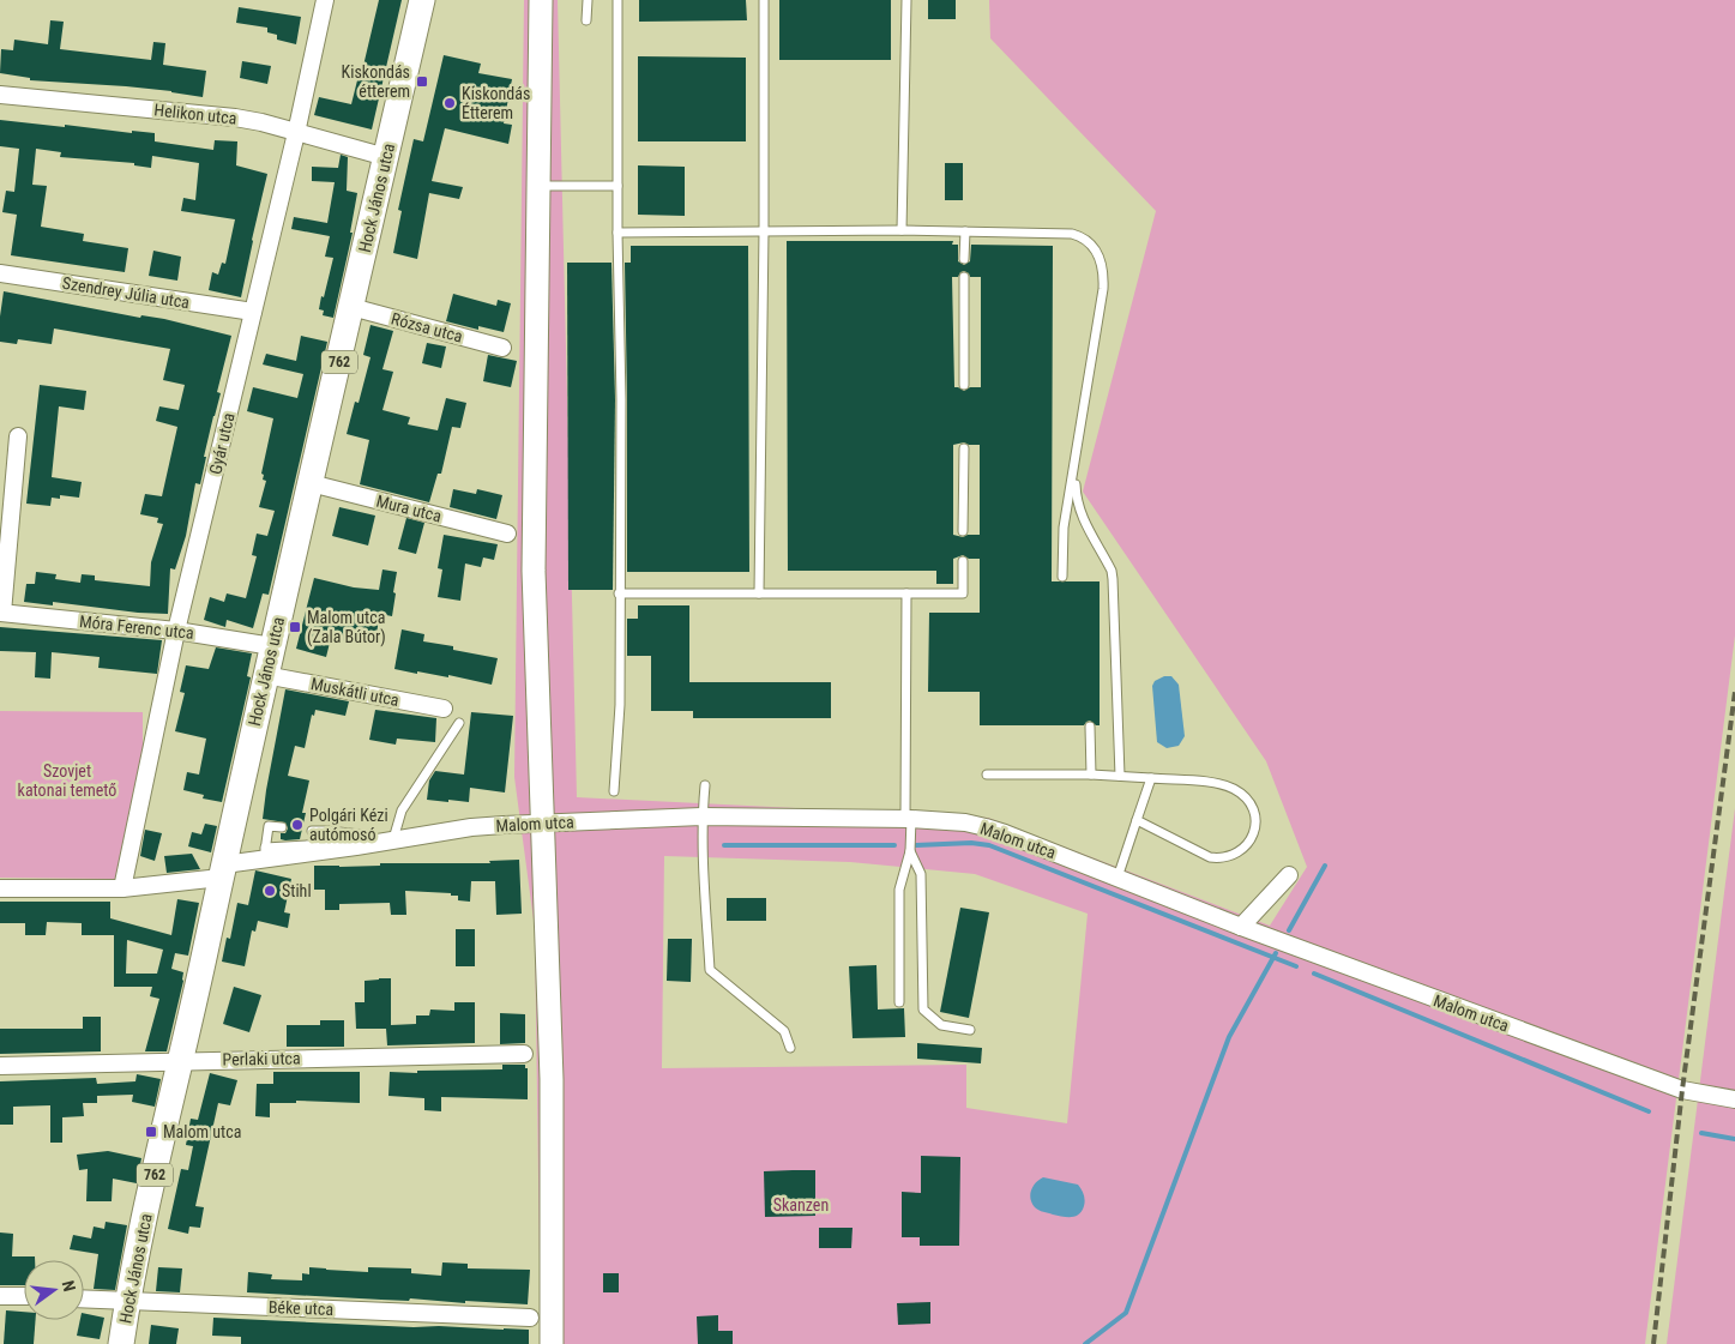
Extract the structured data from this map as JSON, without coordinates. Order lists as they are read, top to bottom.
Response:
{
  "streets": {
    "main road": ["Hock János utca", "762"],
    "street": [
      "Helikon utca",
      "Szendrey Júlia utca",
      "Rózsa utca",
      "Gyár utca",
      "Mura utca",
      "Móra Ferenc utca",
      "Muskátli utca",
      "Malom utca",
      "Perlaki utca",
      "Béke utca"
    ]
  },
  "crossings": [
    ["Helikon utca", "Hock János utca"],
    ["Helikon utca", "Gyár utca"],
    ["Hock János utca", "Rózsa utca"],
    ["Hock János utca", "Mura utca"],
    ["Hock János utca", "Móra Ferenc utca"],
    ["Hock János utca", "Muskátli utca"],
    ["Hock János utca", "Malom utca"],
    ["Hock János utca", "Perlaki utca"],
    ["Hock János utca", "Béke utca"],
    ["Szendrey Júlia utca", "Gyár utca"],
    ["Gyár utca", "Móra Ferenc utca"],
    ["Gyár utca", "Malom utca"]
  ],
  "parks": ["Szovjet katonai temető", "Skanzen"],
  "places": {
    "transit": ["Kiskondás étterem", "Malom utca (Zala Bútor)", "Malom utca"],
    "other": ["Kiskondás Étterem", "Polgári Kézi autómosó", "Stihl"]
  },
  "north": "right"
}
